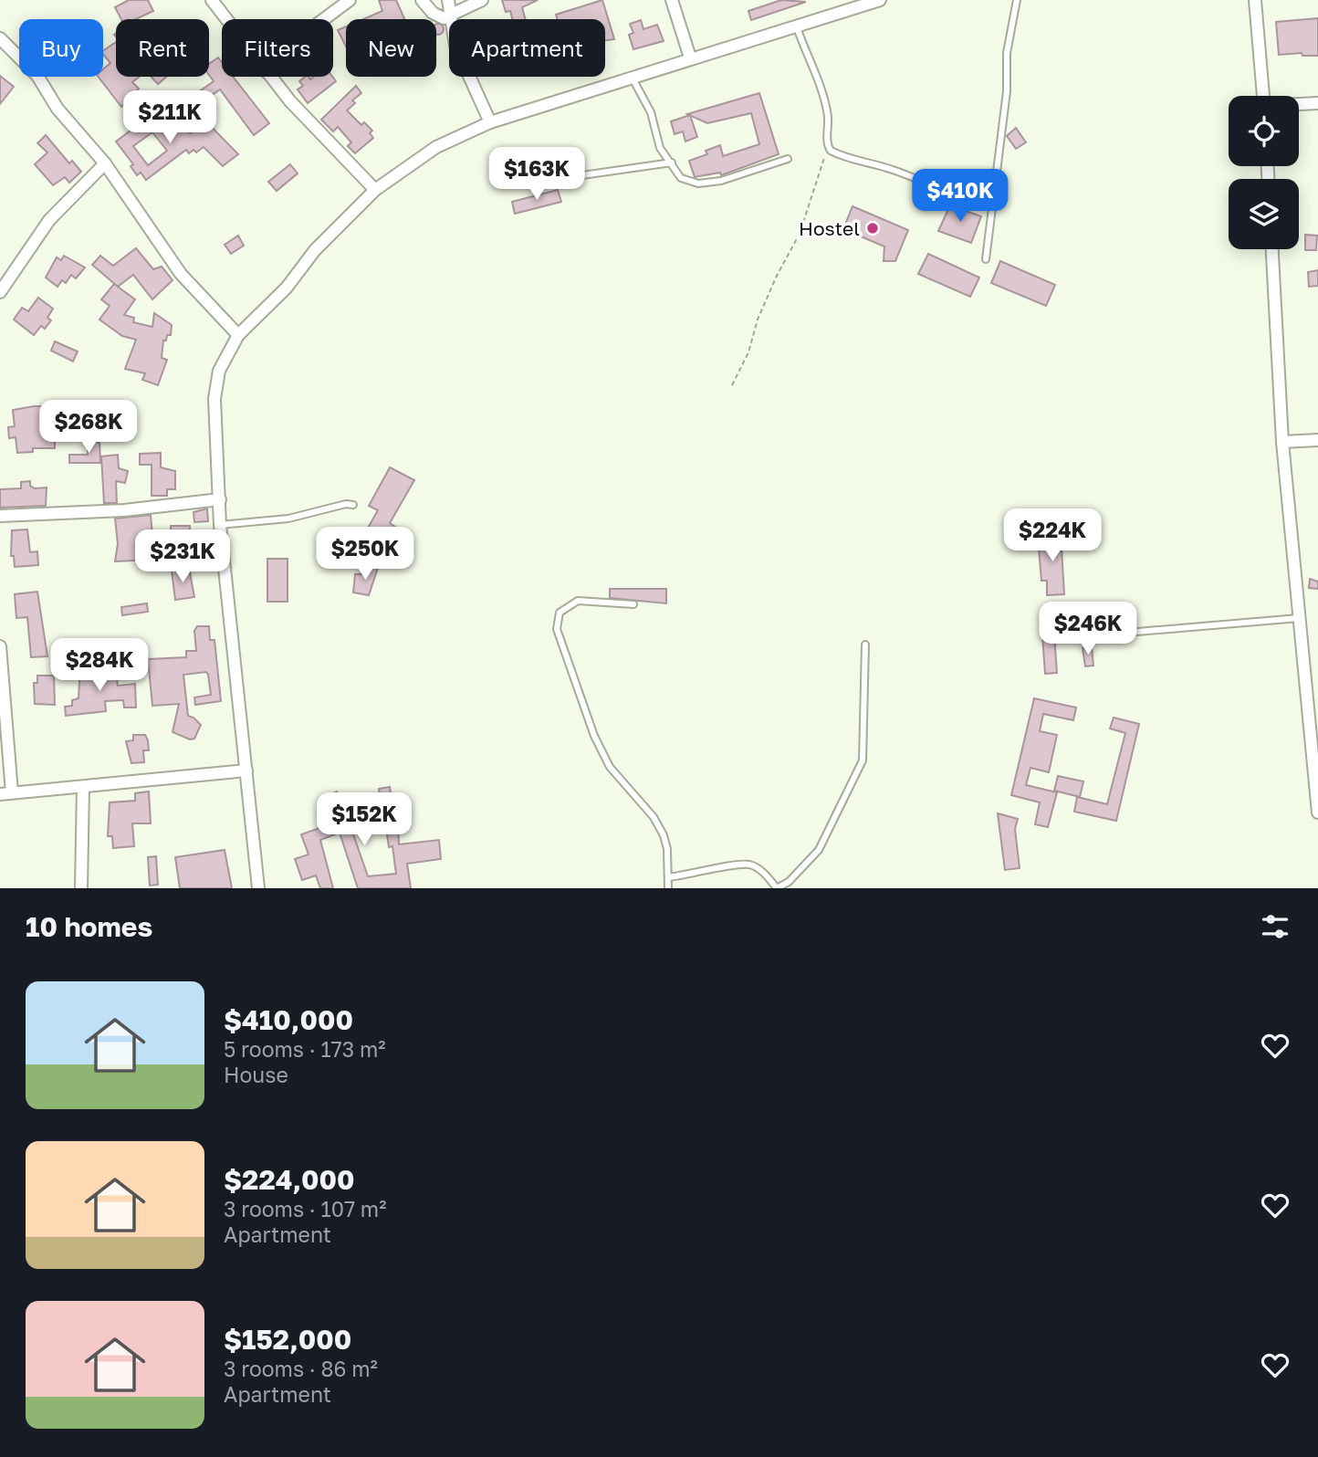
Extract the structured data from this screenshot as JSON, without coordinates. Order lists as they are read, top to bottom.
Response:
{
  "places": ["Hostel"],
  "page": {
    "chip": [
      "Buy",
      "Rent",
      "Filters",
      "New",
      "Apartment"
    ],
    "price": [
      "$211K",
      "$163K",
      "$410K",
      "$268K",
      "$224K",
      "$250K",
      "$231K",
      "$246K",
      "$284K",
      "$152K"
    ],
    "heading": "10 homes",
    "list": [
      {
        "name": "$410,000",
        "note": "5 rooms · 173 m² · House"
      },
      {
        "name": "$224,000",
        "note": "3 rooms · 107 m² · Apartment"
      },
      {
        "name": "$152,000",
        "note": "3 rooms · 86 m² · Apartment"
      }
    ]
  }
}
